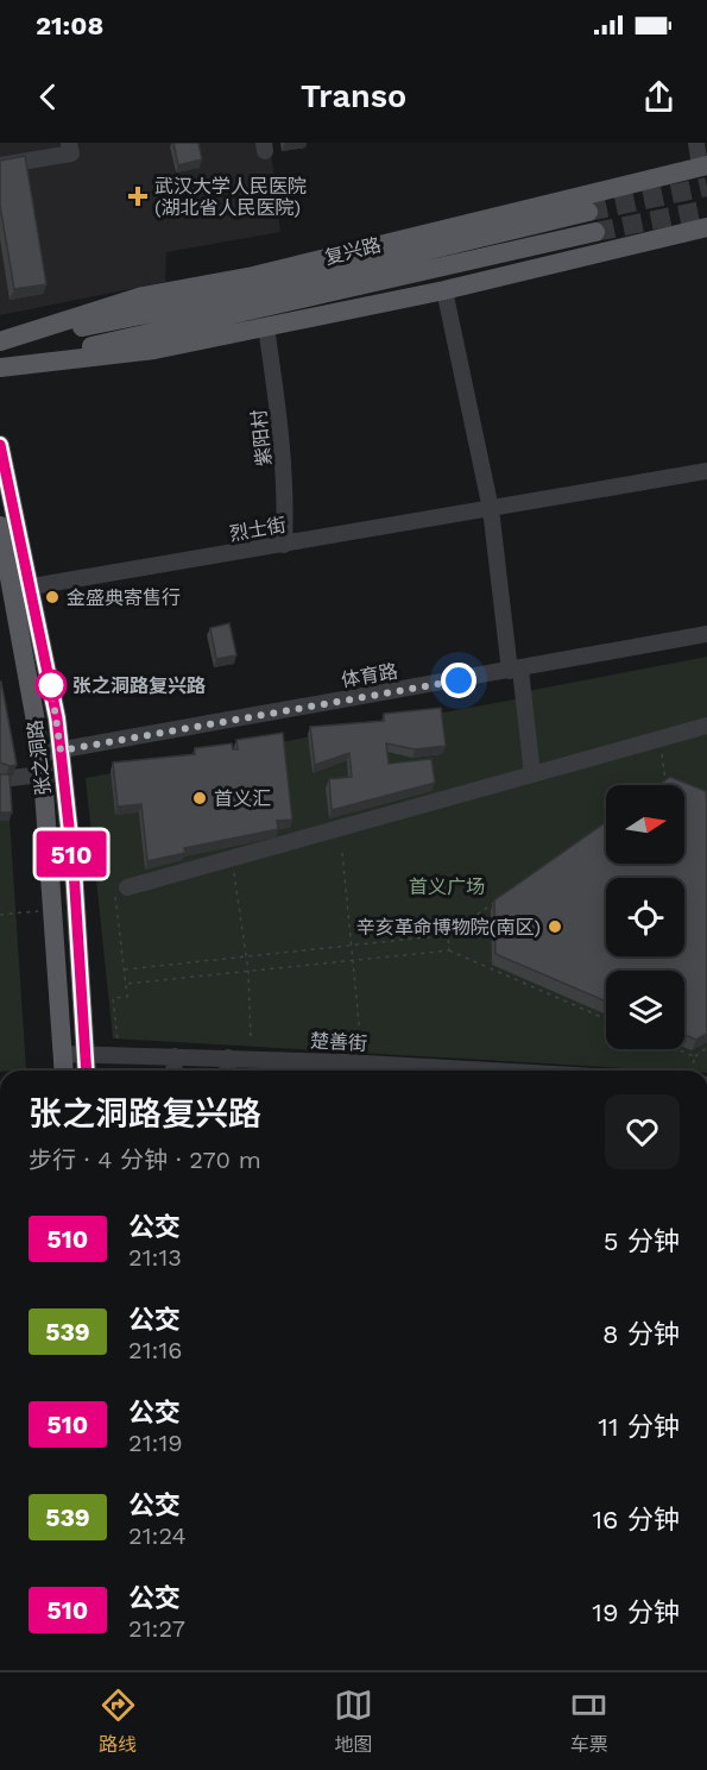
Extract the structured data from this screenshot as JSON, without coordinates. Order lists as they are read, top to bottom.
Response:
{
  "streets": {
    "main road": ["复兴路", "张之洞路"],
    "street": ["紫阳村", "烈士街", "楚善街"]
  },
  "crossings": [
    ["紫阳村", "烈士街"],
    ["烈士街", "张之洞路"],
    ["张之洞路", "楚善街"]
  ],
  "parks": ["首义广场"],
  "places": {
    "health": ["武汉大学人民医院 (湖北省人民医院)"],
    "other": [
      "金盛典寄售行",
      "张之洞路复兴路",
      "首义汇",
      "辛亥革命博物院(南区)"
    ]
  },
  "lines": ["bus line 510"],
  "north": "right",
  "page": {
    "status": "21:08",
    "header": "Transo",
    "on_map": "510",
    "heading": ["张之洞路复兴路", "步行 · 4 分钟 · 270 m"],
    "list": [
      {
        "mark": "510",
        "name": "公交",
        "note": "21:13",
        "value": "5 分钟"
      },
      {
        "mark": "539",
        "name": "公交",
        "note": "21:16",
        "value": "8 分钟"
      },
      {
        "mark": "510",
        "name": "公交",
        "note": "21:19",
        "value": "11 分钟"
      },
      {
        "mark": "539",
        "name": "公交",
        "note": "21:24",
        "value": "16 分钟"
      },
      {
        "mark": "510",
        "name": "公交",
        "note": "21:27",
        "value": "19 分钟"
      }
    ],
    "tabs": ["路线", "地图", "车票"]
  }
}
